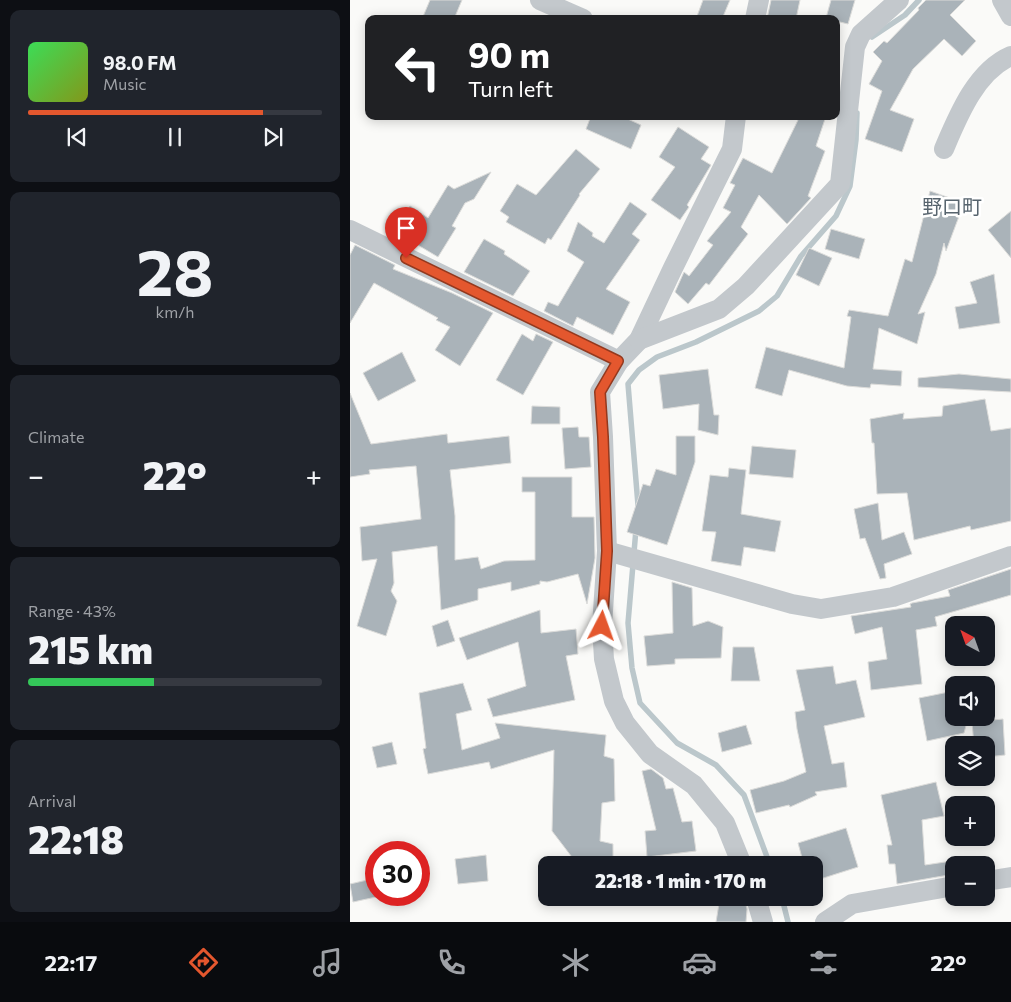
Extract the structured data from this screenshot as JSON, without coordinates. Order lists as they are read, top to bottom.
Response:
{
  "districts": ["野口町"],
  "north": "top left",
  "page": {
    "turn": ["90 m", "Turn left"],
    "song": ["98.0 FM", "Music"],
    "tile": [
      ["28", "km/h"],
      "Climate",
      ["Range · 43%", "215 km"],
      ["Arrival", "22:18"]
    ],
    "heat": ["−", "22°", "+"],
    "map_buttons": ["+", "−"],
    "limit": "30",
    "trip": "22:18 · 1 min · 170 m",
    "tabs": ["22:17", "22°"]
  }
}
